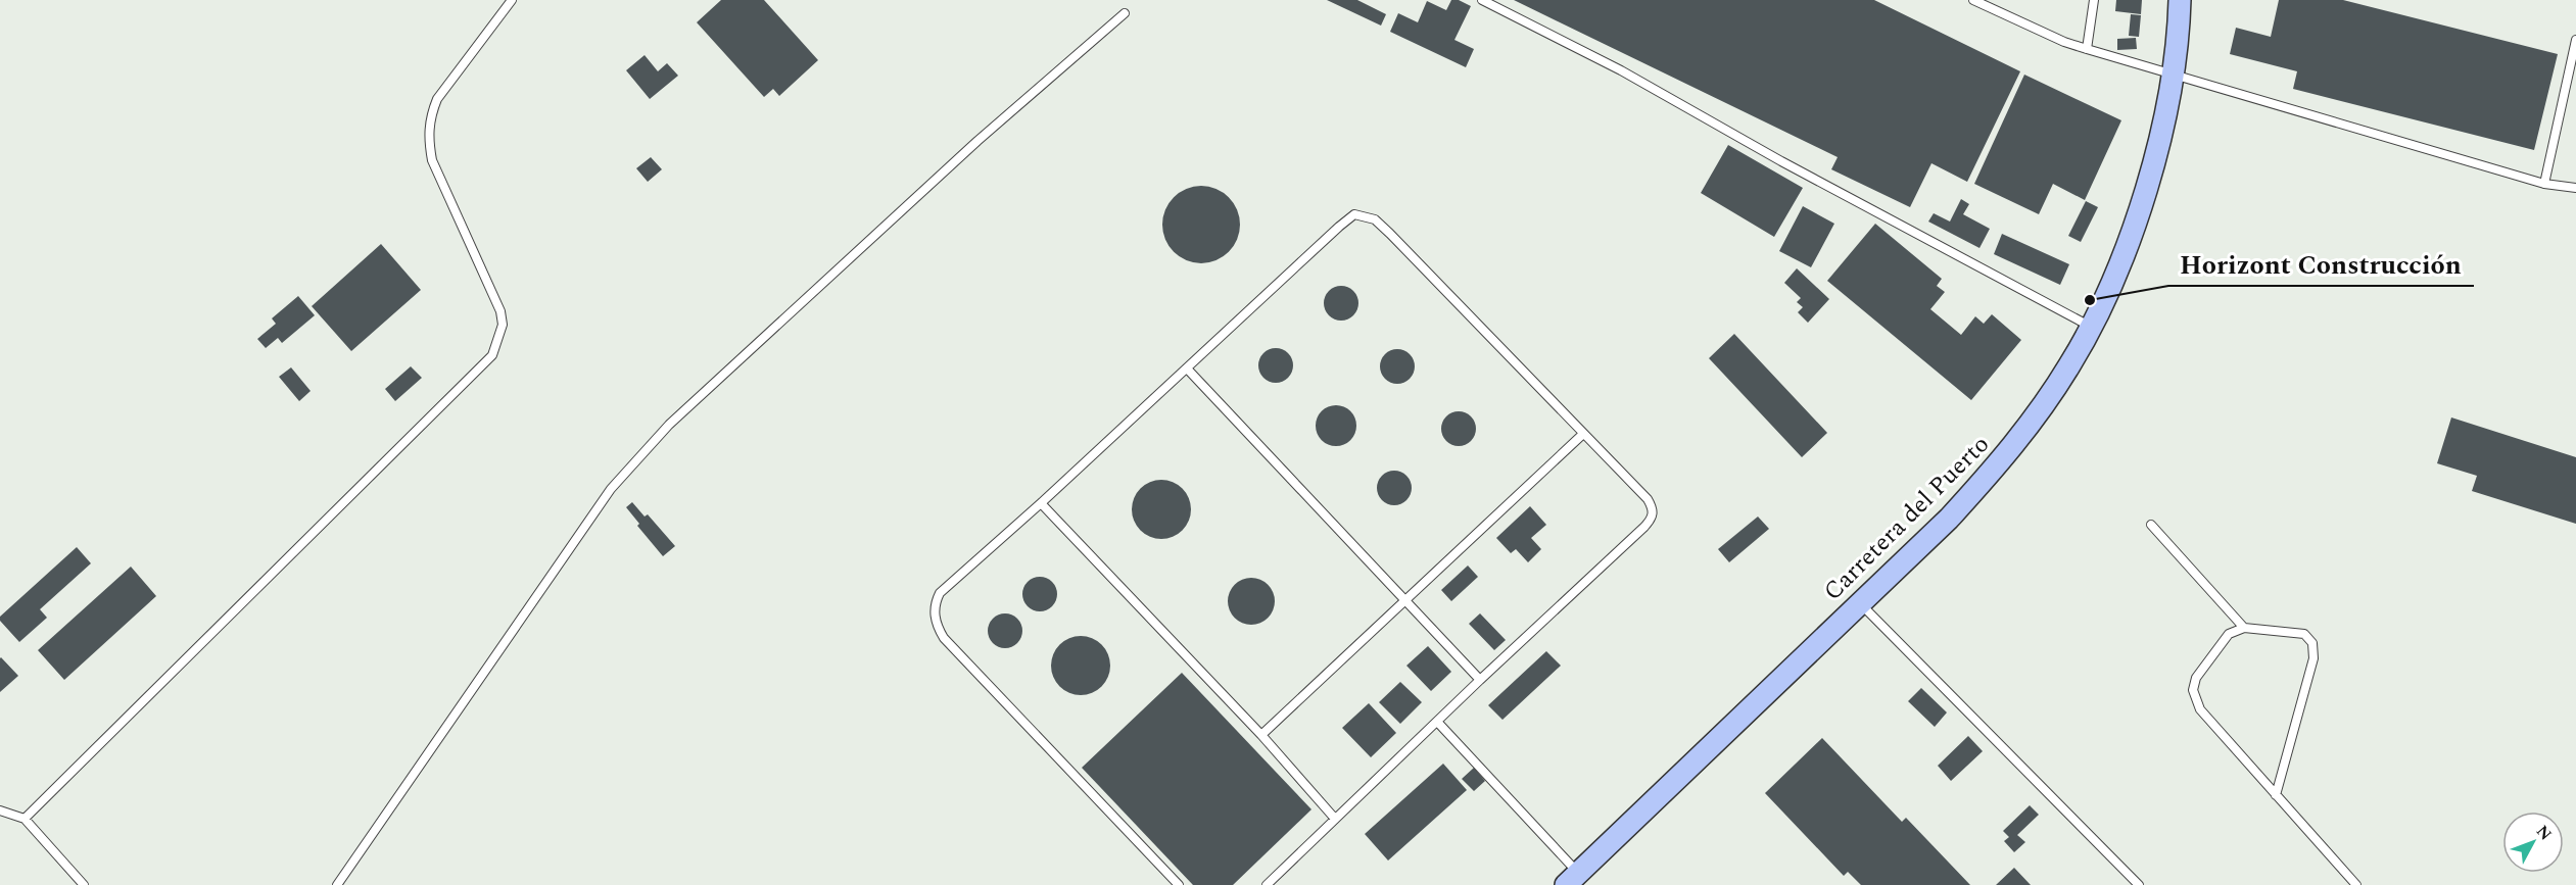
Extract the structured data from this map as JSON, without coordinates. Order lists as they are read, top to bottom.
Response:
{
  "streets": {
    "main road": ["Carretera del Puerto"]
  },
  "places": ["Horizont Construcción"],
  "north": "top right"
}
